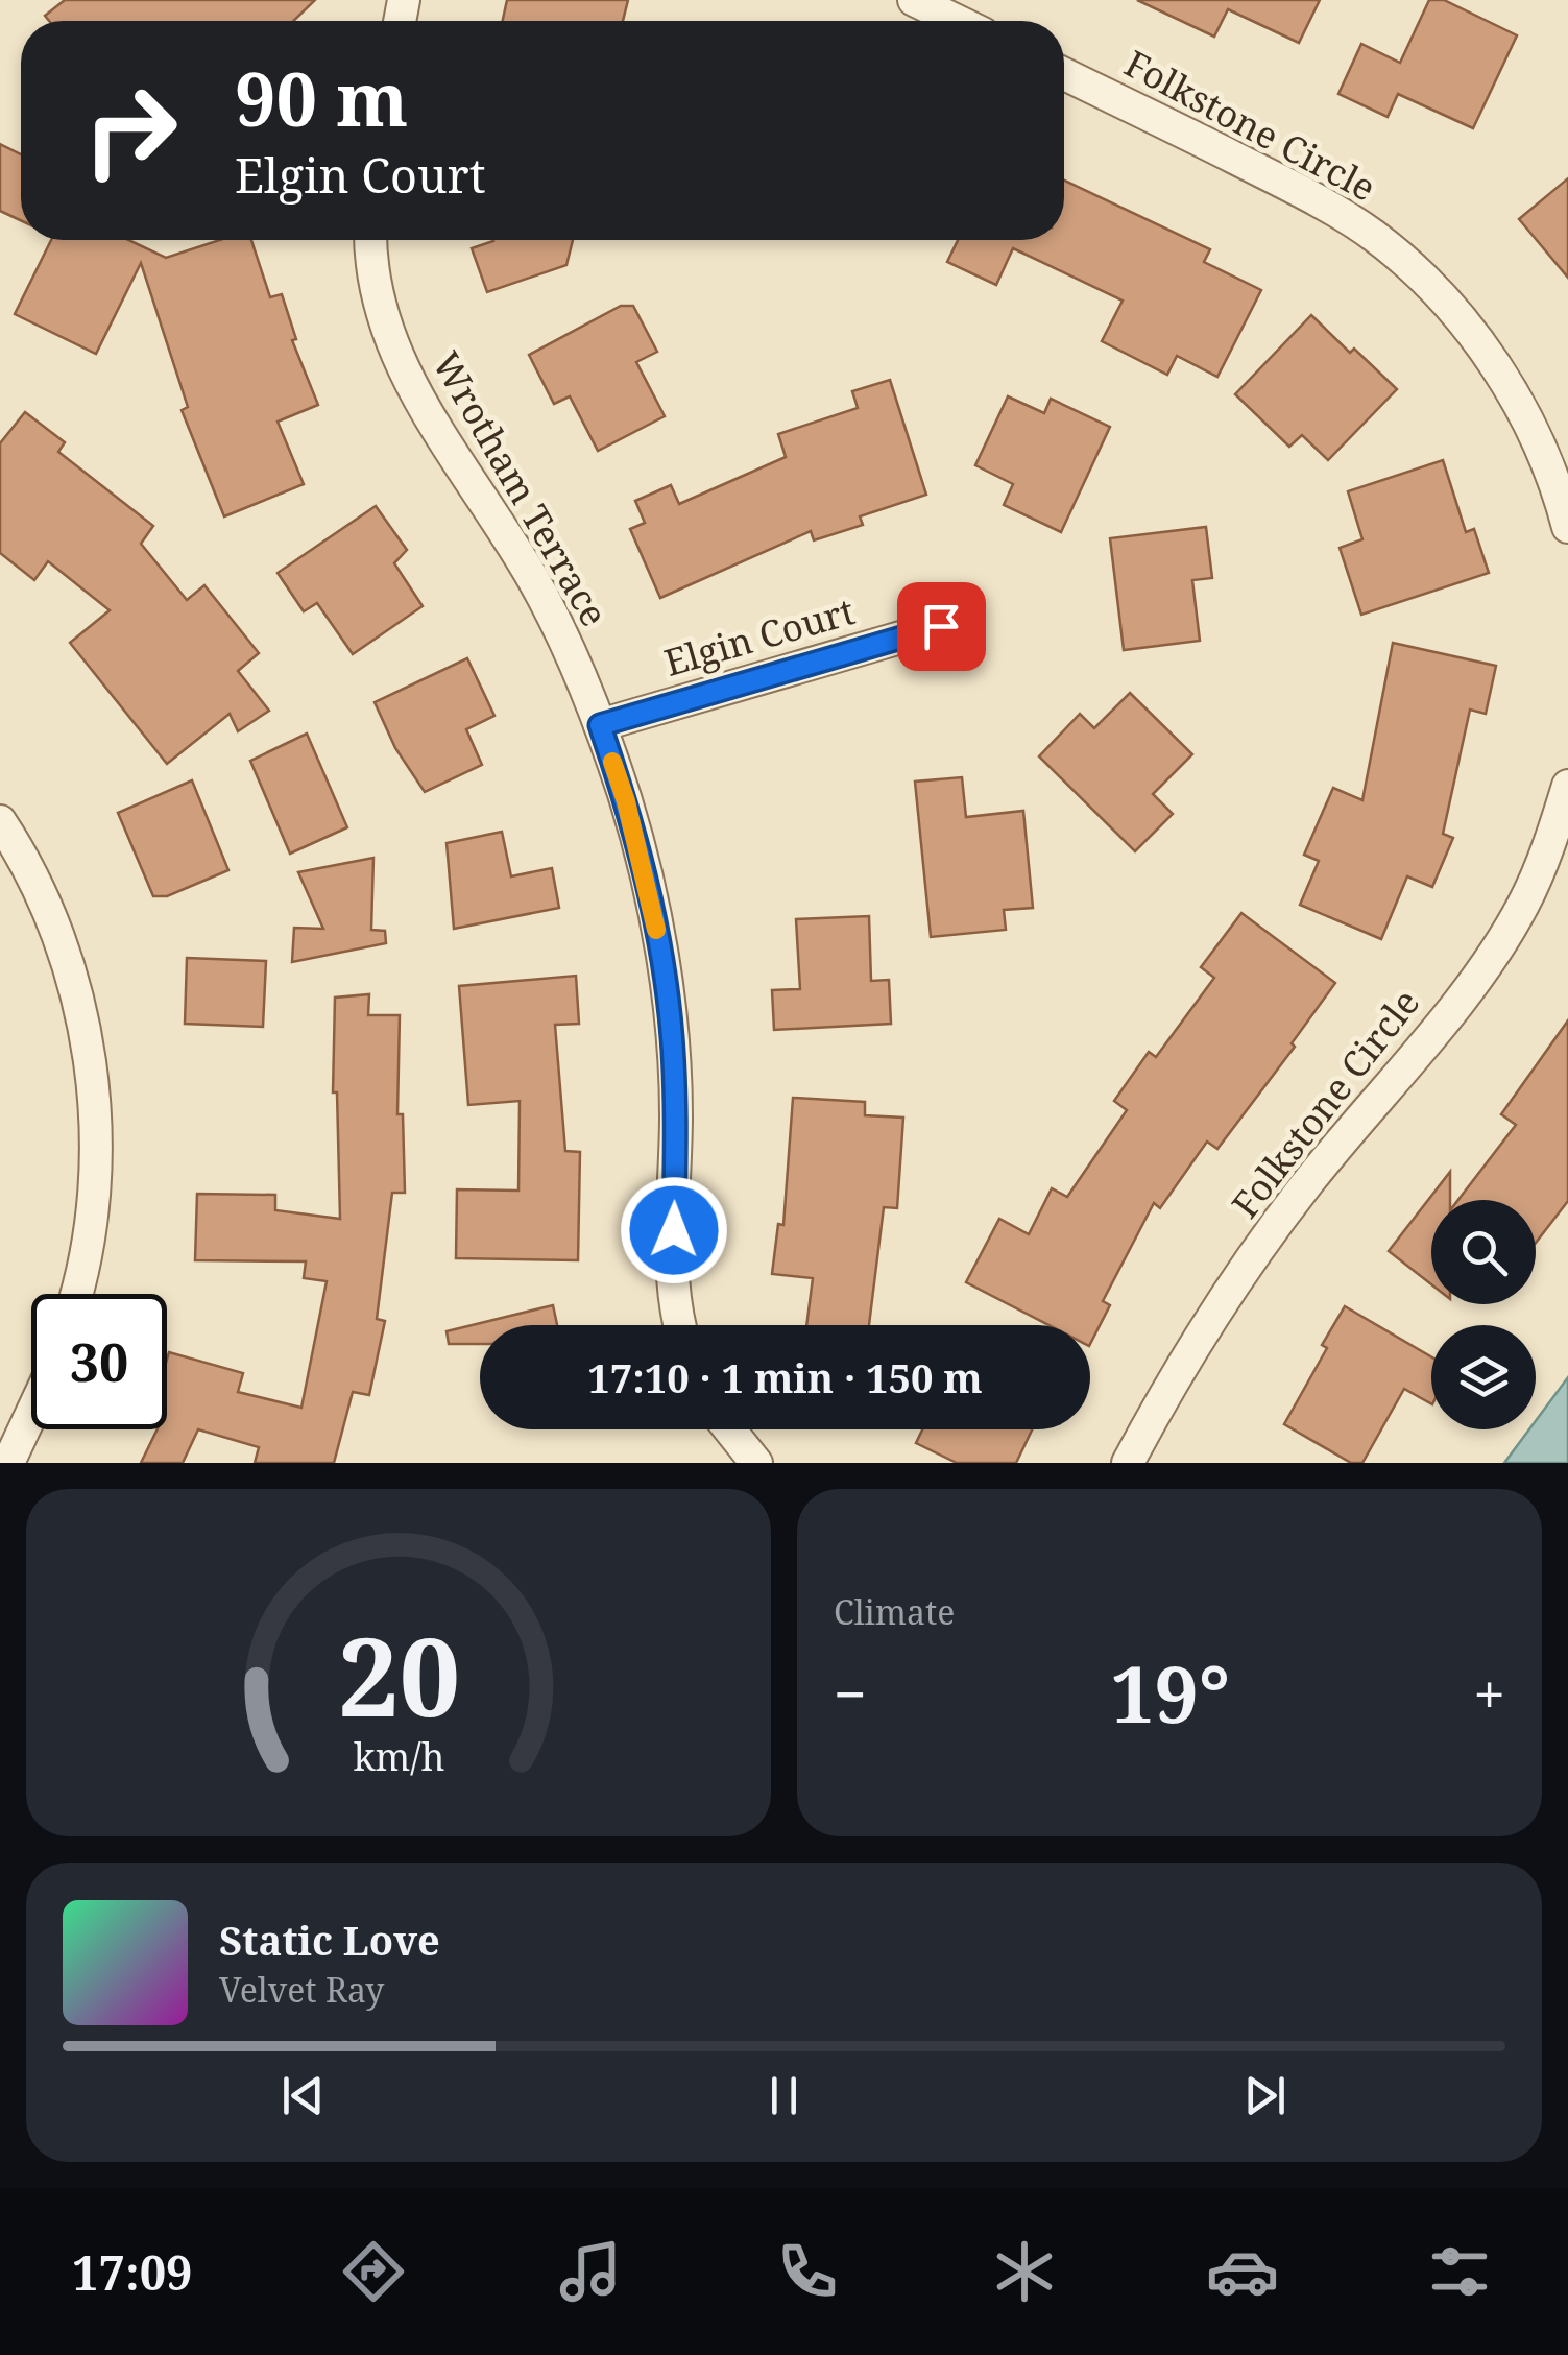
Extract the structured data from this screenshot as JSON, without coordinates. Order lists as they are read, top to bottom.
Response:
{
  "streets": {
    "street": ["Folkstone Circle", "Wrotham Terrace", "Elgin Court"]
  },
  "crossings": [
    ["Wrotham Terrace", "Elgin Court"]
  ],
  "page": {
    "turn": ["90 m", "Elgin Court"],
    "limit": "30",
    "trip": "17:10 · 1 min · 150 m",
    "tile": "Climate",
    "heat": ["−", "19°", "+"],
    "song": ["Static Love", "Velvet Ray"],
    "tabs": "17:09",
    "gauge": ["20", "km/h"]
  }
}
